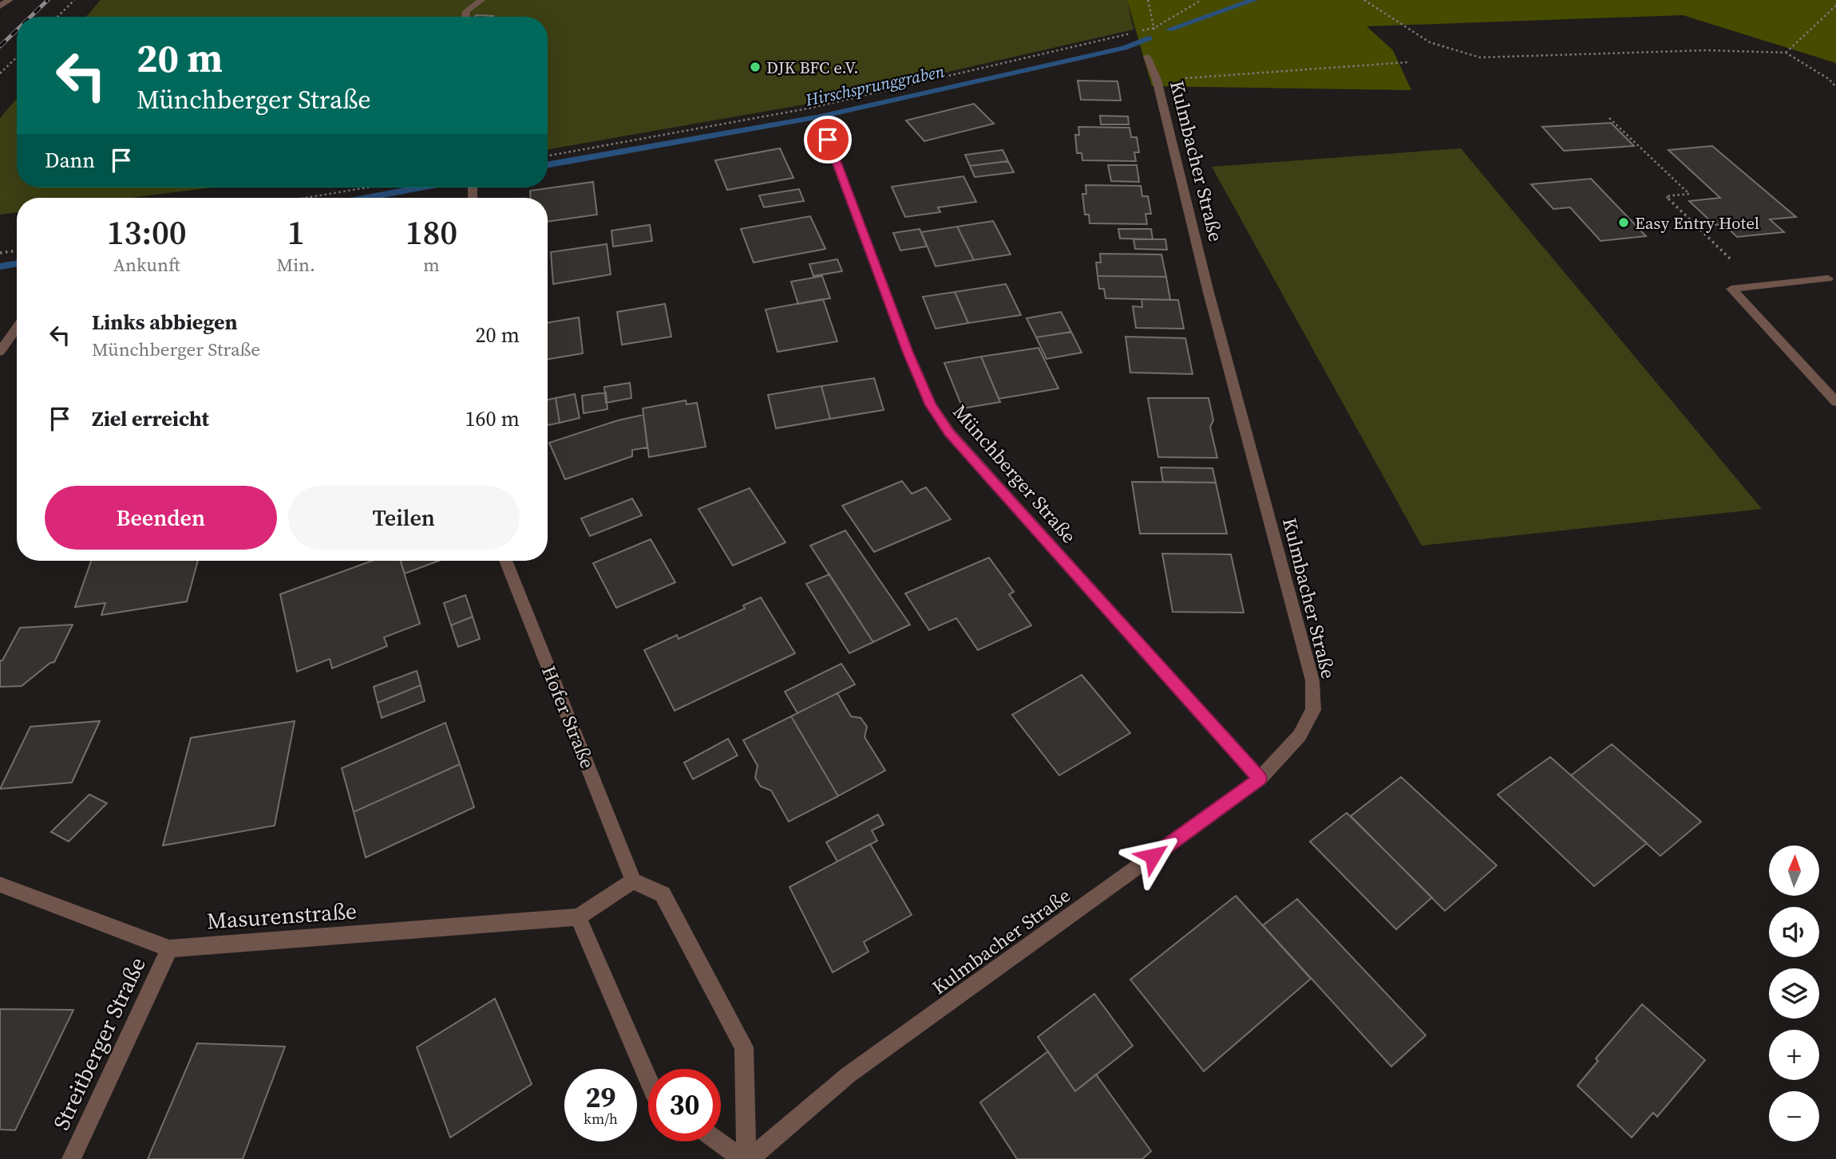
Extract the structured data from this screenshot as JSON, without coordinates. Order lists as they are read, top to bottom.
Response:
{
  "streets": {
    "street": [
      "Kulmbacher Straße",
      "Münchberger Straße",
      "Hofer Straße",
      "Masurenstraße",
      "Streitberger Straße"
    ]
  },
  "crossings": [
    ["Kulmbacher Straße", "Münchberger Straße"],
    ["Masurenstraße", "Streitberger Straße"]
  ],
  "water": ["Hirschsprunggraben"],
  "places": ["DJK BFC e.V.", "Easy Entry Hotel"],
  "north": "top",
  "page": {
    "turn": ["20 m", "Münchberger Straße"],
    "then": "Dann",
    "eta": [
      "13:00",
      "Ankunft",
      "1",
      "Min.",
      "180",
      "m"
    ],
    "list": [
      {
        "name": "Links abbiegen",
        "note": "Münchberger Straße",
        "value": "20 m"
      },
      {
        "name": "Ziel erreicht",
        "value": "160 m"
      }
    ],
    "buttons": ["Beenden", "Teilen"],
    "map_buttons": ["+", "−"],
    "speed": "29 km/h",
    "limit": "30"
  }
}
